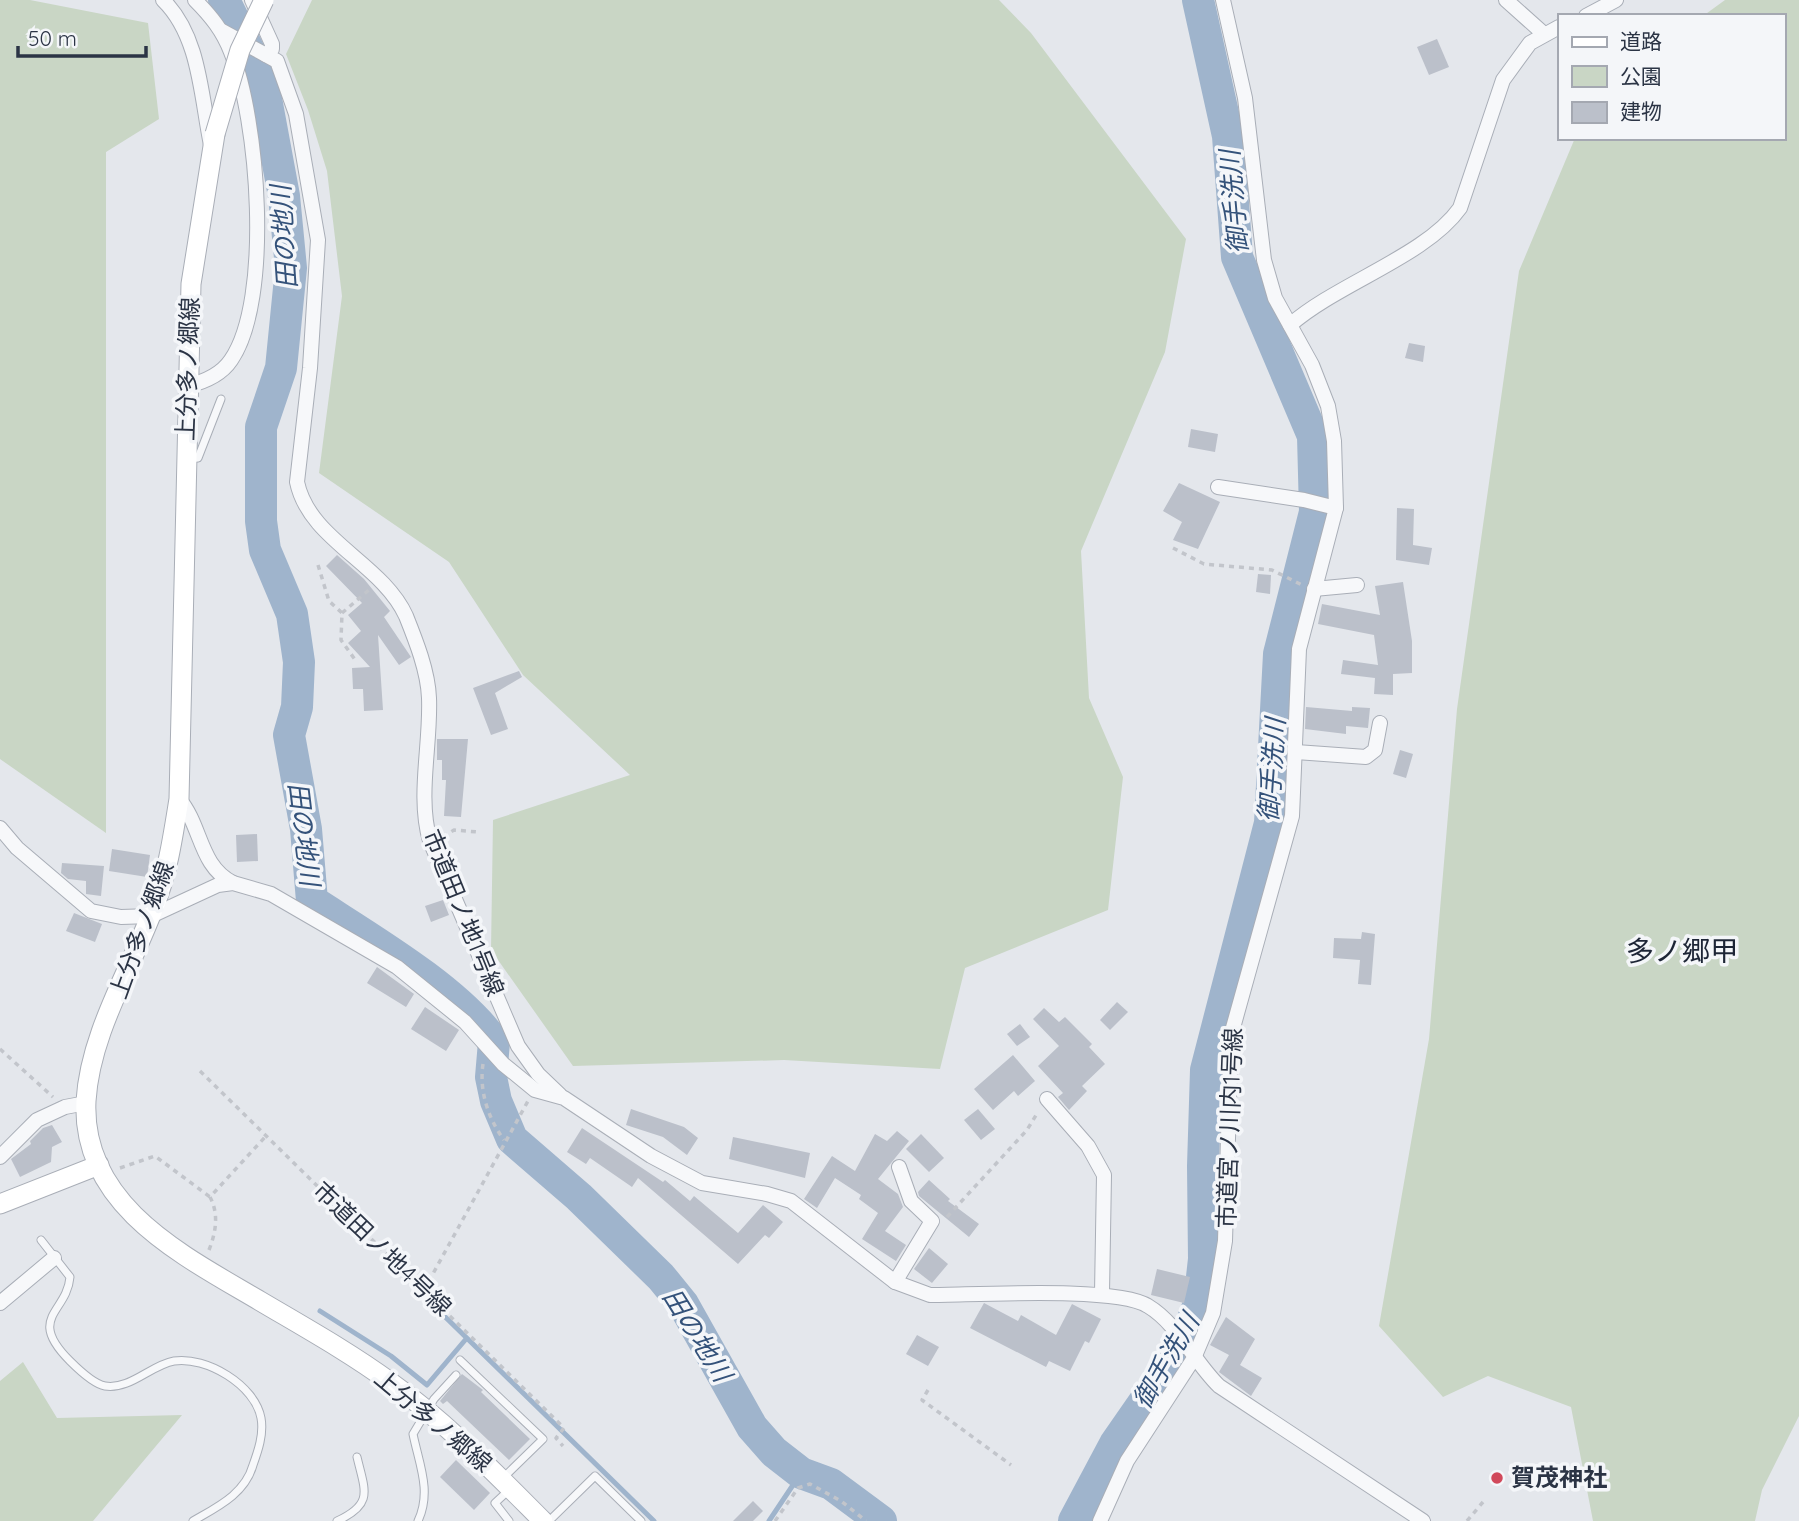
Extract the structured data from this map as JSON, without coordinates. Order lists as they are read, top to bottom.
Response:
{
  "streets": {
    "main road": ["上分多ノ郷線"],
    "street": ["市道田ノ地1号線", "市道宮ノ川内1号線"],
    "path": ["市道田ノ地4号線"]
  },
  "districts": ["多ノ郷甲"],
  "water": ["御手洗川", "田の地川"],
  "places": ["賀茂神社"],
  "legend": ["道路", "公園", "建物"],
  "scale_bar": "50 m"
}
